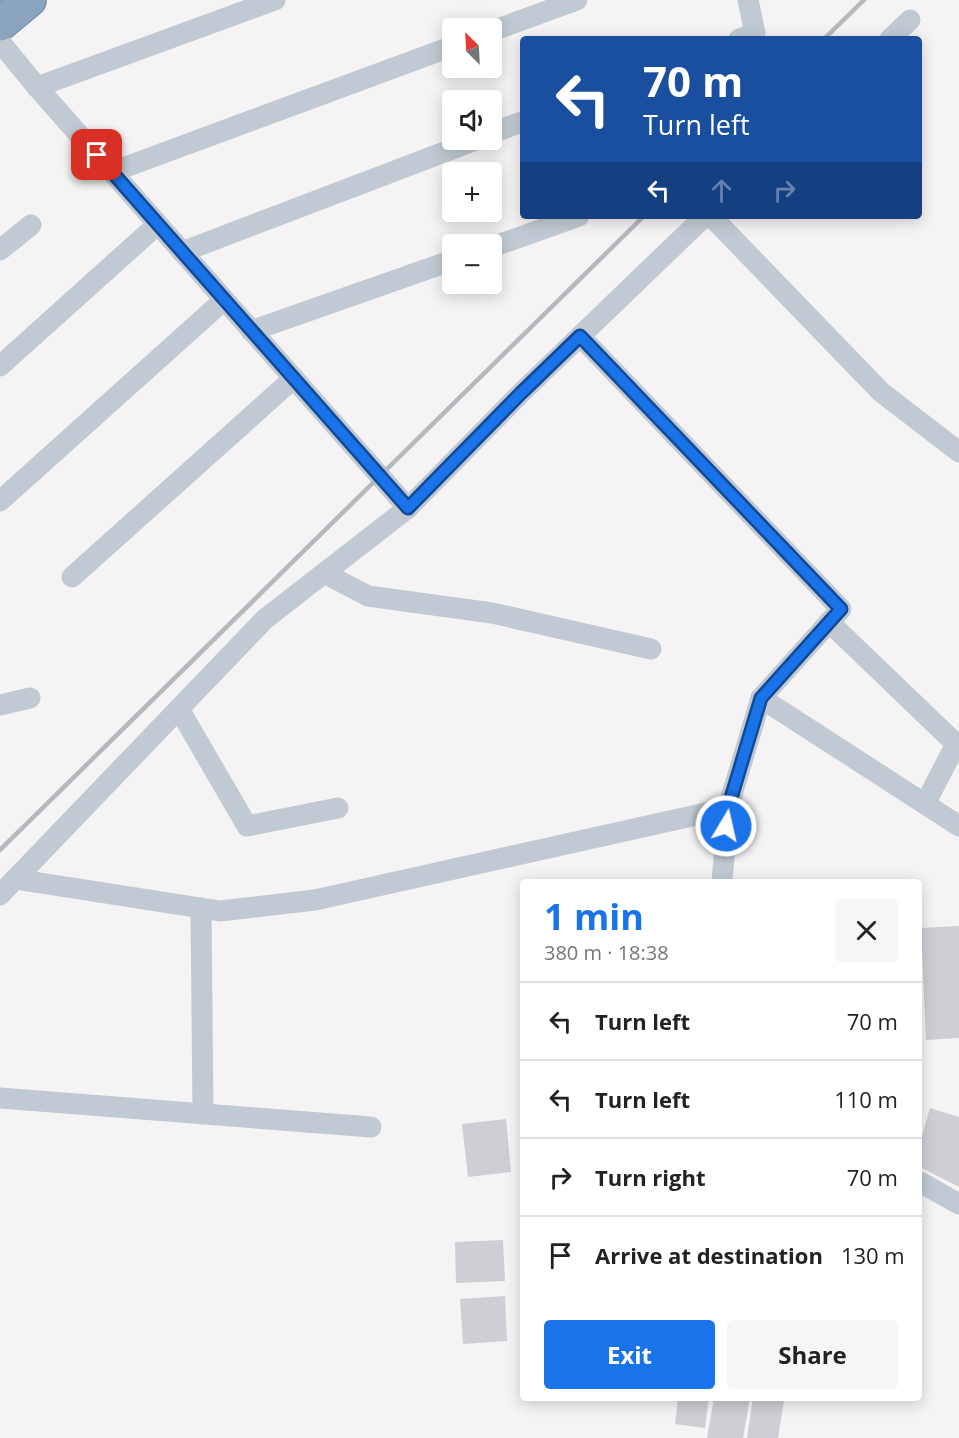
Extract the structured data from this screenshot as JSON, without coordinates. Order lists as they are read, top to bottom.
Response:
{
  "north": "top left",
  "page": {
    "map_buttons": ["+", "−"],
    "turn": ["70 m", "Turn left"],
    "heading": ["1 min", "380 m · 18:38"],
    "list": [
      {
        "name": "Turn left",
        "value": "70 m"
      },
      {
        "name": "Turn left",
        "value": "110 m"
      },
      {
        "name": "Turn right",
        "value": "70 m"
      },
      {
        "name": "Arrive at destination",
        "value": "130 m"
      }
    ],
    "buttons": ["Exit", "Share"]
  }
}
